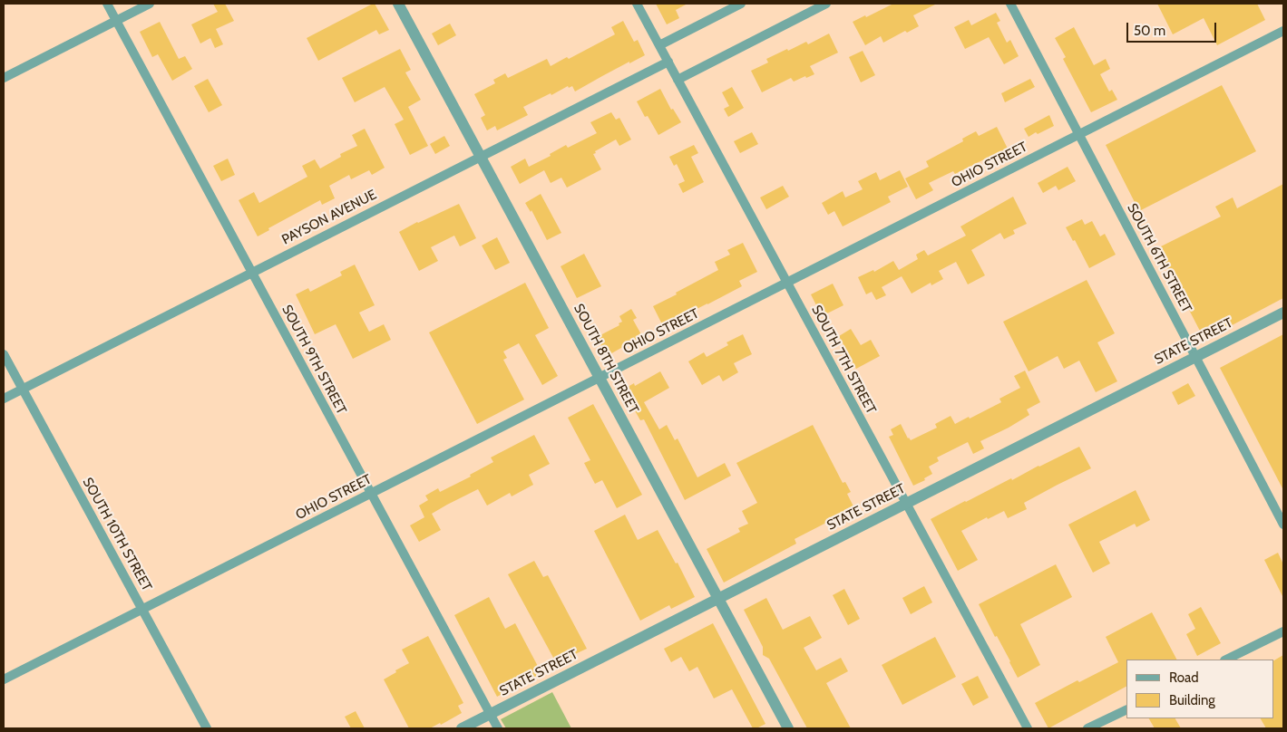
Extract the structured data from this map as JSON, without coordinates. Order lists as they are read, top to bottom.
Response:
{
  "streets": {
    "street": [
      "OHIO STREET",
      "PAYSON AVENUE",
      "SOUTH 6TH STREET",
      "STATE STREET",
      "SOUTH 8TH STREET",
      "SOUTH 9TH STREET",
      "SOUTH 7TH STREET",
      "SOUTH 10TH STREET"
    ]
  },
  "crossings": [
    ["OHIO STREET", "SOUTH 6TH STREET"],
    ["OHIO STREET", "SOUTH 8TH STREET"],
    ["OHIO STREET", "SOUTH 9TH STREET"],
    ["OHIO STREET", "SOUTH 7TH STREET"],
    ["OHIO STREET", "SOUTH 10TH STREET"],
    ["PAYSON AVENUE", "SOUTH 8TH STREET"],
    ["PAYSON AVENUE", "SOUTH 9TH STREET"],
    ["PAYSON AVENUE", "SOUTH 7TH STREET"],
    ["PAYSON AVENUE", "SOUTH 10TH STREET"],
    ["SOUTH 6TH STREET", "STATE STREET"],
    ["STATE STREET", "SOUTH 8TH STREET"],
    ["STATE STREET", "SOUTH 9TH STREET"],
    ["STATE STREET", "SOUTH 7TH STREET"]
  ],
  "legend": ["Road", "Building"],
  "scale_bar": "50 m"
}
